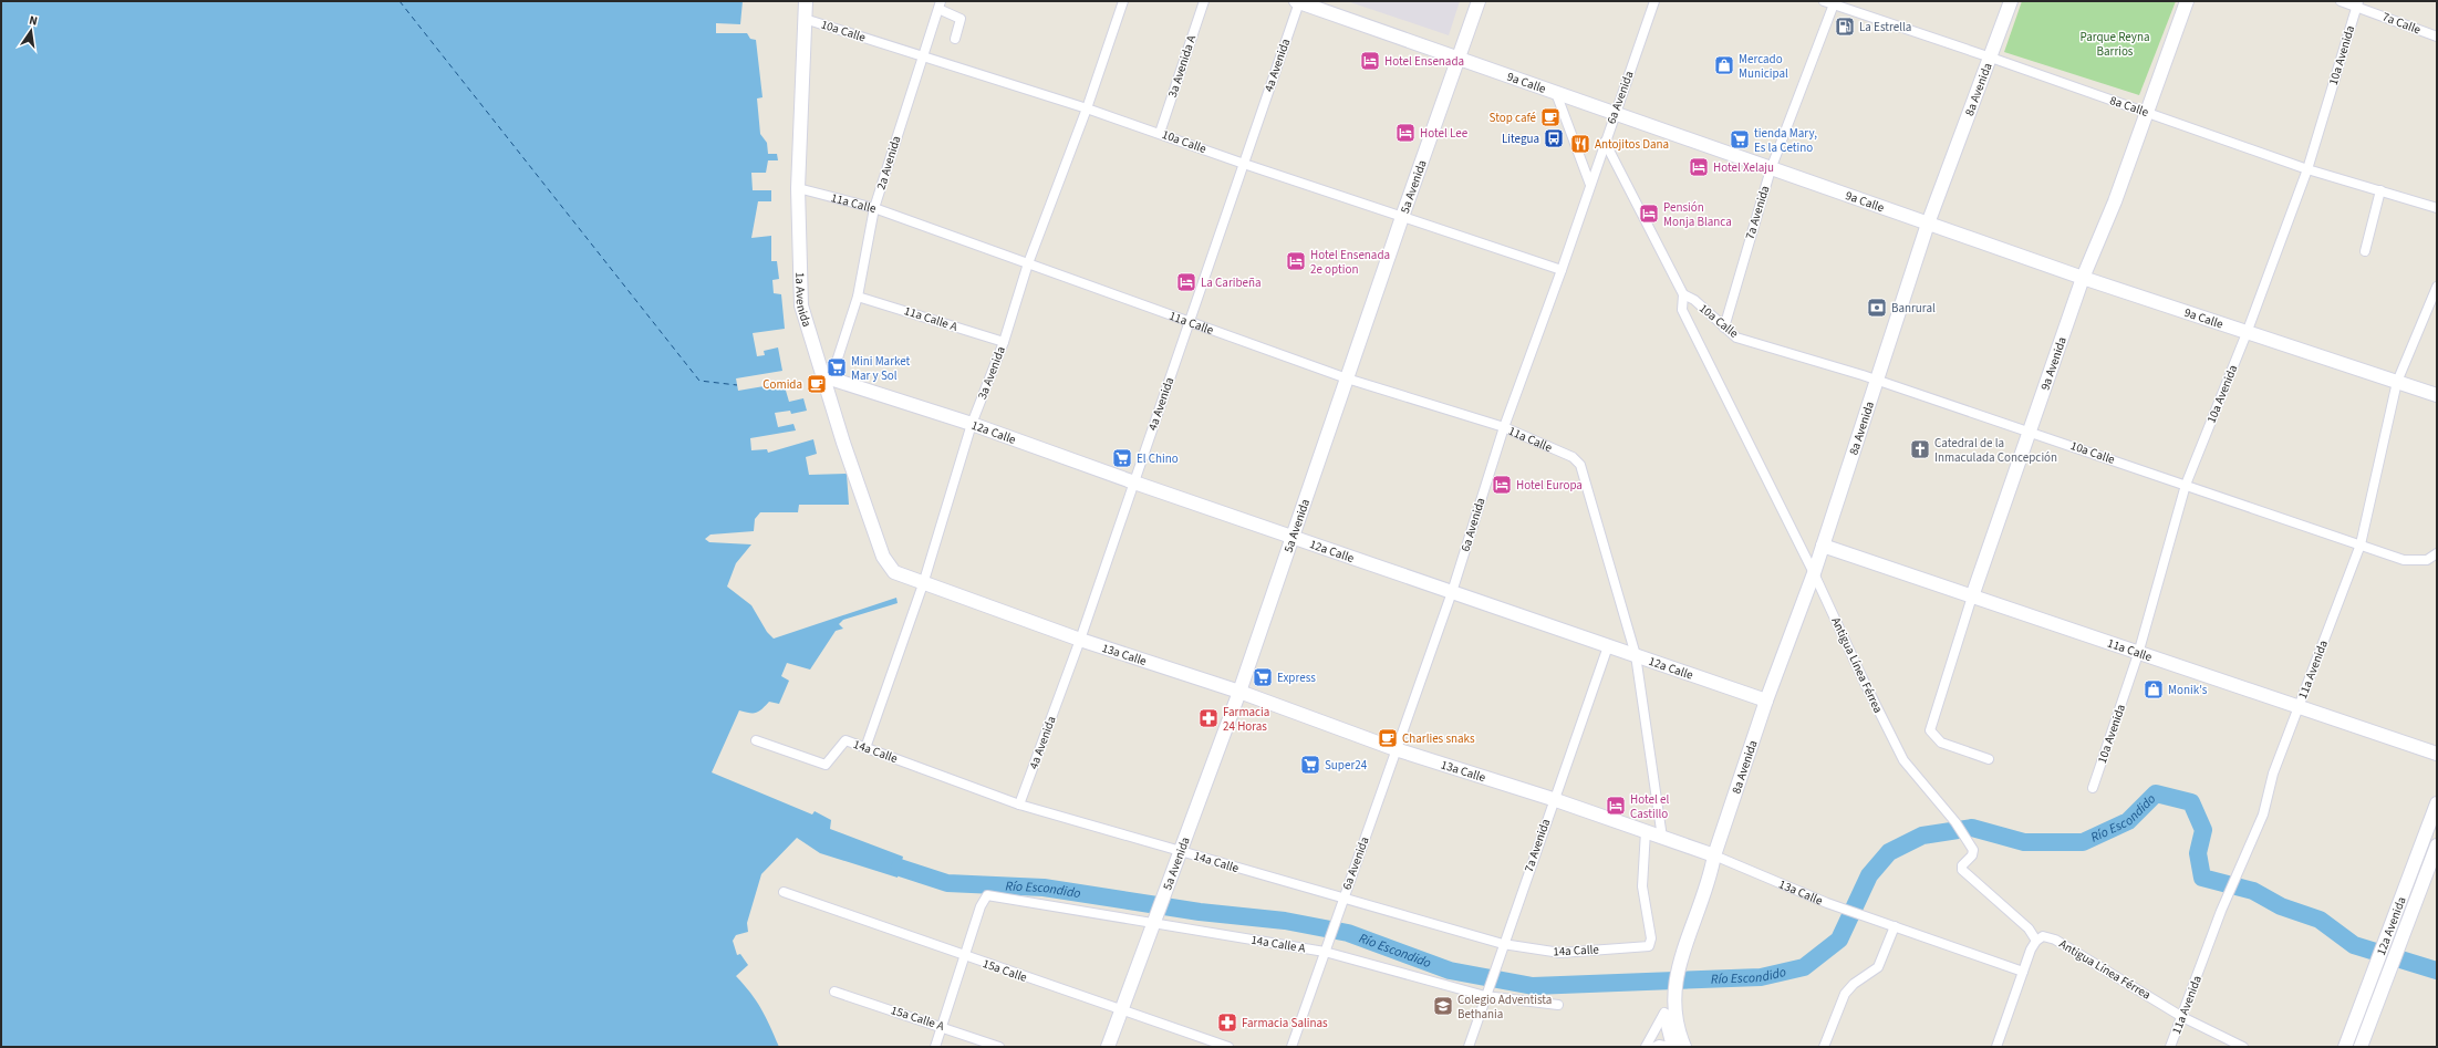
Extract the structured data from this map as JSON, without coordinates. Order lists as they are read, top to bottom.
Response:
{
  "streets": {
    "street": [
      "7a Calle",
      "10a Calle",
      "10a Avenida",
      "4a Avenida",
      "3a Avenida A",
      "9a Calle",
      "8a Avenida",
      "6a Avenida",
      "8a Calle",
      "2a Avenida",
      "5a Avenida",
      "11a Calle",
      "7a Avenida",
      "1a Avenida",
      "11a Calle A",
      "9a Avenida",
      "3a Avenida",
      "12a Calle",
      "13a Calle",
      "Antigua Línea Férrea",
      "11a Avenida",
      "14a Calle",
      "12a Avenida",
      "14a Calle A",
      "15a Calle",
      "15a Calle A"
    ]
  },
  "crossings": [
    ["7a Calle", "10a Avenida"],
    ["10a Calle", "10a Avenida"],
    ["10a Calle", "4a Avenida"],
    ["10a Calle", "3a Avenida A"],
    ["10a Calle", "8a Avenida"],
    ["10a Calle", "6a Avenida"],
    ["10a Calle", "2a Avenida"],
    ["10a Calle", "5a Avenida"],
    ["10a Calle", "7a Avenida"],
    ["10a Calle", "1a Avenida"],
    ["10a Calle", "9a Avenida"],
    ["10a Calle", "3a Avenida"],
    ["10a Calle", "Antigua Línea Férrea"],
    ["10a Calle", "11a Avenida"],
    ["10a Avenida", "9a Calle"],
    ["10a Avenida", "8a Calle"],
    ["10a Avenida", "11a Calle"],
    ["4a Avenida", "9a Calle"],
    ["4a Avenida", "11a Calle"],
    ["4a Avenida", "12a Calle"],
    ["4a Avenida", "13a Calle"],
    ["4a Avenida", "14a Calle"],
    ["9a Calle", "8a Avenida"],
    ["9a Calle", "6a Avenida"],
    ["9a Calle", "5a Avenida"],
    ["9a Calle", "7a Avenida"],
    ["9a Calle", "9a Avenida"],
    ["9a Calle", "11a Avenida"],
    ["8a Avenida", "8a Calle"],
    ["8a Avenida", "11a Calle"],
    ["8a Avenida", "12a Calle"],
    ["8a Avenida", "13a Calle"],
    ["8a Avenida", "Antigua Línea Férrea"],
    ["6a Avenida", "11a Calle"],
    ["6a Avenida", "12a Calle"],
    ["6a Avenida", "13a Calle"],
    ["6a Avenida", "Antigua Línea Férrea"],
    ["6a Avenida", "14a Calle"],
    ["6a Avenida", "14a Calle A"],
    ["8a Calle", "7a Avenida"],
    ["8a Calle", "9a Avenida"],
    ["2a Avenida", "11a Calle"],
    ["2a Avenida", "1a Avenida"],
    ["2a Avenida", "11a Calle A"],
    ["2a Avenida", "12a Calle"],
    ["5a Avenida", "11a Calle"],
    ["5a Avenida", "12a Calle"],
    ["5a Avenida", "13a Calle"],
    ["5a Avenida", "14a Calle"],
    ["5a Avenida", "14a Calle A"],
    ["5a Avenida", "15a Calle"],
    ["11a Calle", "1a Avenida"],
    ["11a Calle", "9a Avenida"],
    ["11a Calle", "3a Avenida"],
    ["11a Calle", "12a Calle"],
    ["11a Calle", "11a Avenida"],
    ["7a Avenida", "12a Calle"],
    ["7a Avenida", "13a Calle"],
    ["7a Avenida", "14a Calle"],
    ["7a Avenida", "14a Calle A"],
    ["1a Avenida", "12a Calle"],
    ["1a Avenida", "13a Calle"],
    ["11a Calle A", "3a Avenida"],
    ["3a Avenida", "12a Calle"],
    ["3a Avenida", "13a Calle"],
    ["3a Avenida", "14a Calle"],
    ["13a Calle", "14a Calle"],
    ["Antigua Línea Férrea", "11a Avenida"],
    ["14a Calle A", "15a Calle"]
  ],
  "water": ["Río Escondido"],
  "parks": ["Parque Reyna Barrios"],
  "places": {
    "fuel station": ["La Estrella"],
    "hotel": [
      "Hotel Ensenada",
      "Hotel Lee",
      "Hotel Xelaju",
      "Pensión Monja Blanca",
      "Hotel Ensenada 2e option",
      "La Caribeña",
      "Hotel Europa",
      "Hotel el Castillo"
    ],
    "shop": ["Mercado Municipal", "Monik's"],
    "cafe": ["Stop café", "Comida", "Charlies snaks"],
    "bus stop": ["Litegua"],
    "supermarket": [
      "tienda Mary, Es la Cetino",
      "Mini Market Mar y Sol",
      "El Chino",
      "Express",
      "Super24"
    ],
    "restaurant": ["Antojitos Dana"],
    "bank": ["Banrural"],
    "church": ["Catedral de la Inmaculada Concepción"],
    "pharmacy": ["Farmacia 24 Horas", "Farmacia Salinas"],
    "school or university": ["Colegio Adventista Bethania"]
  },
  "north": "top"
}
